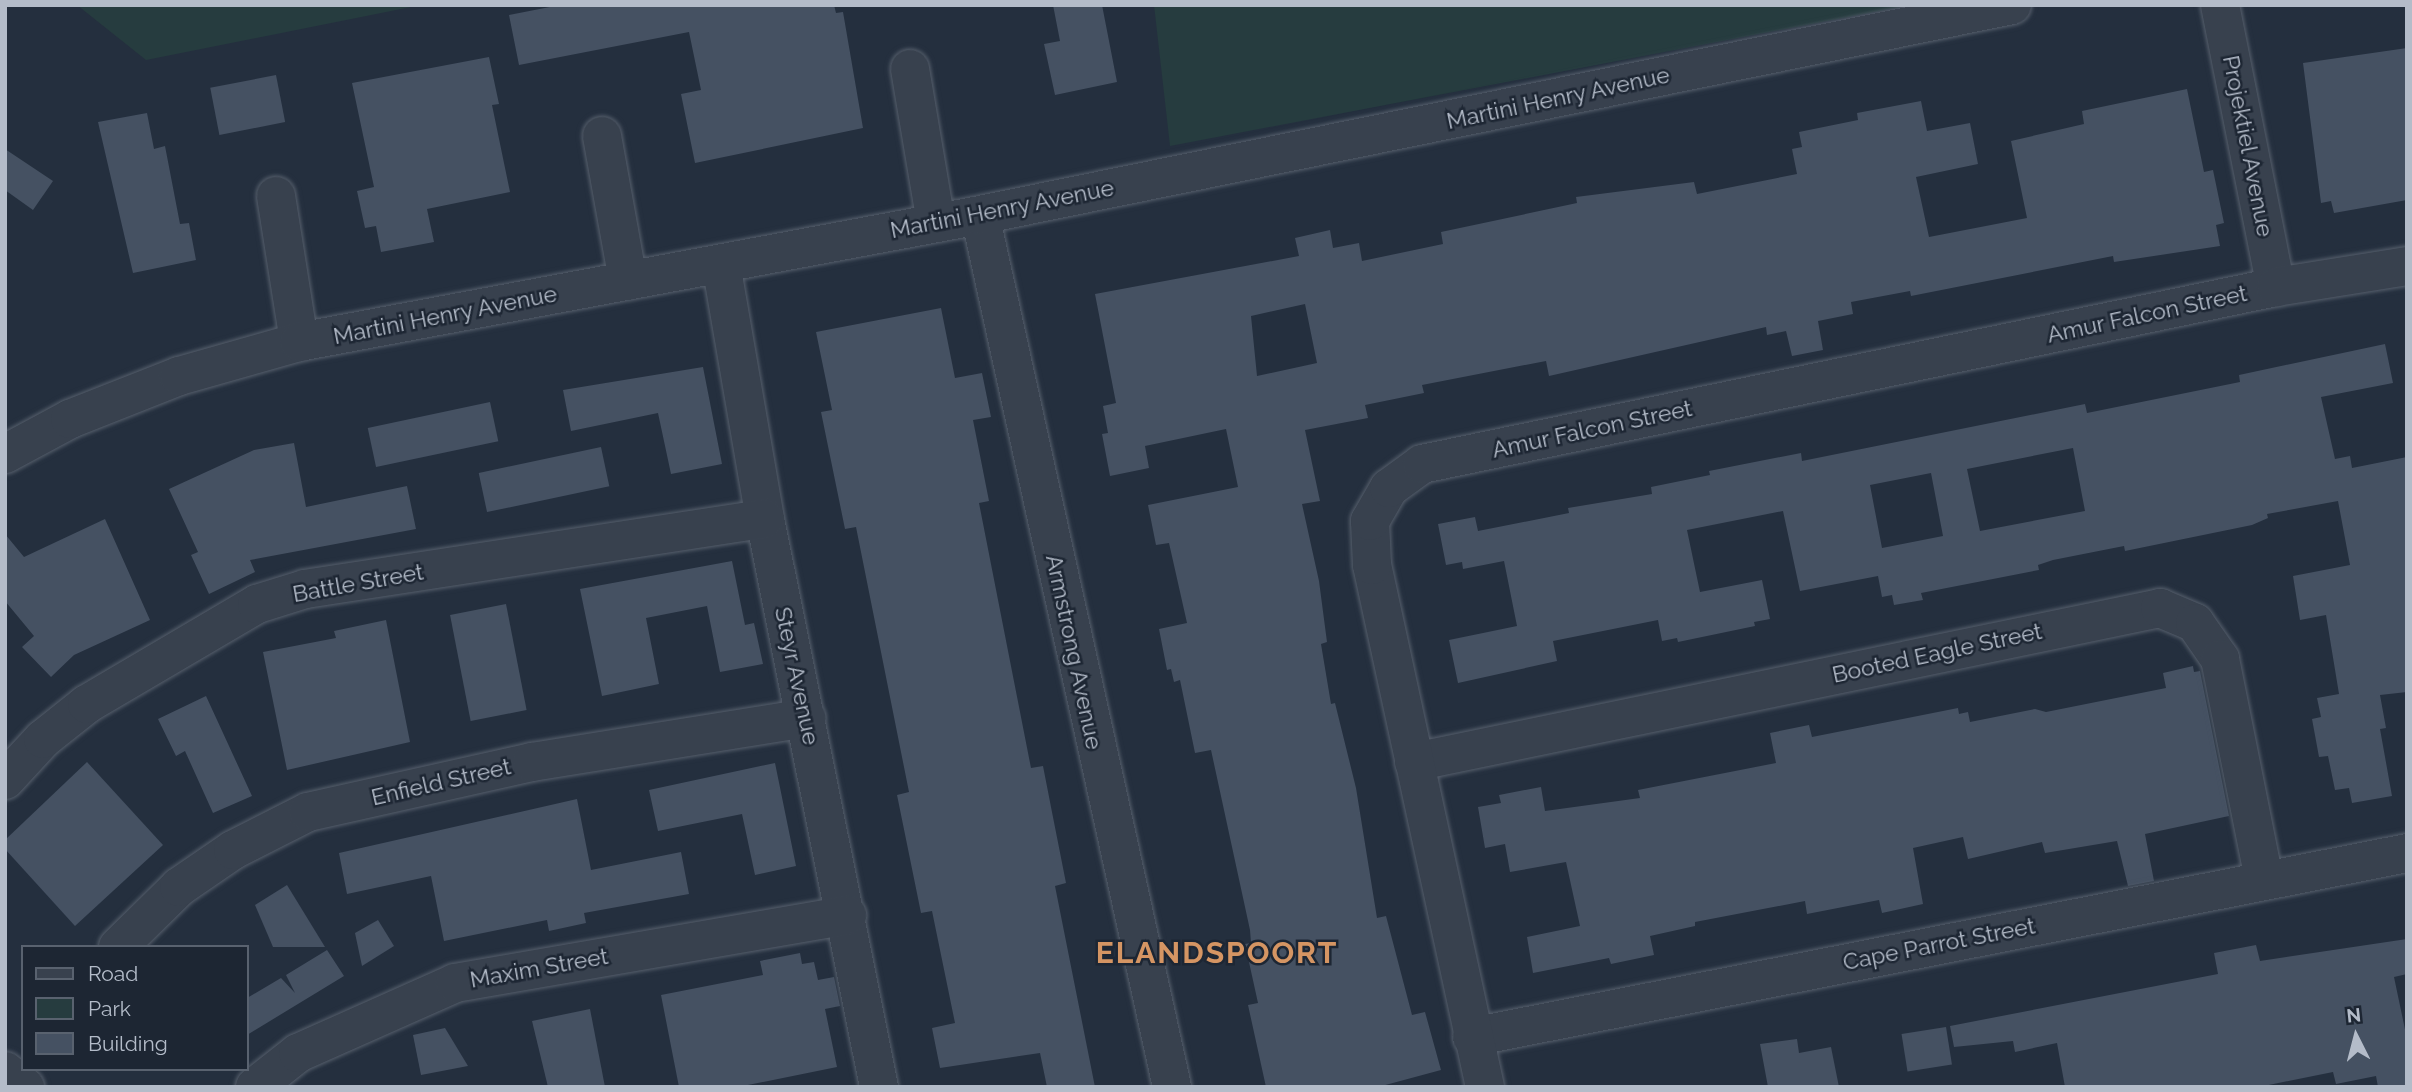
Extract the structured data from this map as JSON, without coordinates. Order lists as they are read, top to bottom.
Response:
{
  "streets": {
    "street": [
      "Martini Henry Avenue",
      "Projektiel Avenue",
      "Amur Falcon Street",
      "Battle Street",
      "Armstrong Avenue",
      "Booted Eagle Street",
      "Steyr Avenue",
      "Enfield Street",
      "Cape Parrot Street",
      "Maxim Street"
    ]
  },
  "crossings": [
    ["Martini Henry Avenue", "Armstrong Avenue"],
    ["Martini Henry Avenue", "Steyr Avenue"],
    ["Projektiel Avenue", "Amur Falcon Street"],
    ["Amur Falcon Street", "Booted Eagle Street"],
    ["Amur Falcon Street", "Cape Parrot Street"],
    ["Battle Street", "Steyr Avenue"],
    ["Booted Eagle Street", "Cape Parrot Street"],
    ["Steyr Avenue", "Enfield Street"],
    ["Steyr Avenue", "Maxim Street"]
  ],
  "districts": ["ELANDSPOORT"],
  "legend": ["Road", "Park", "Building"],
  "north": "top"
}
